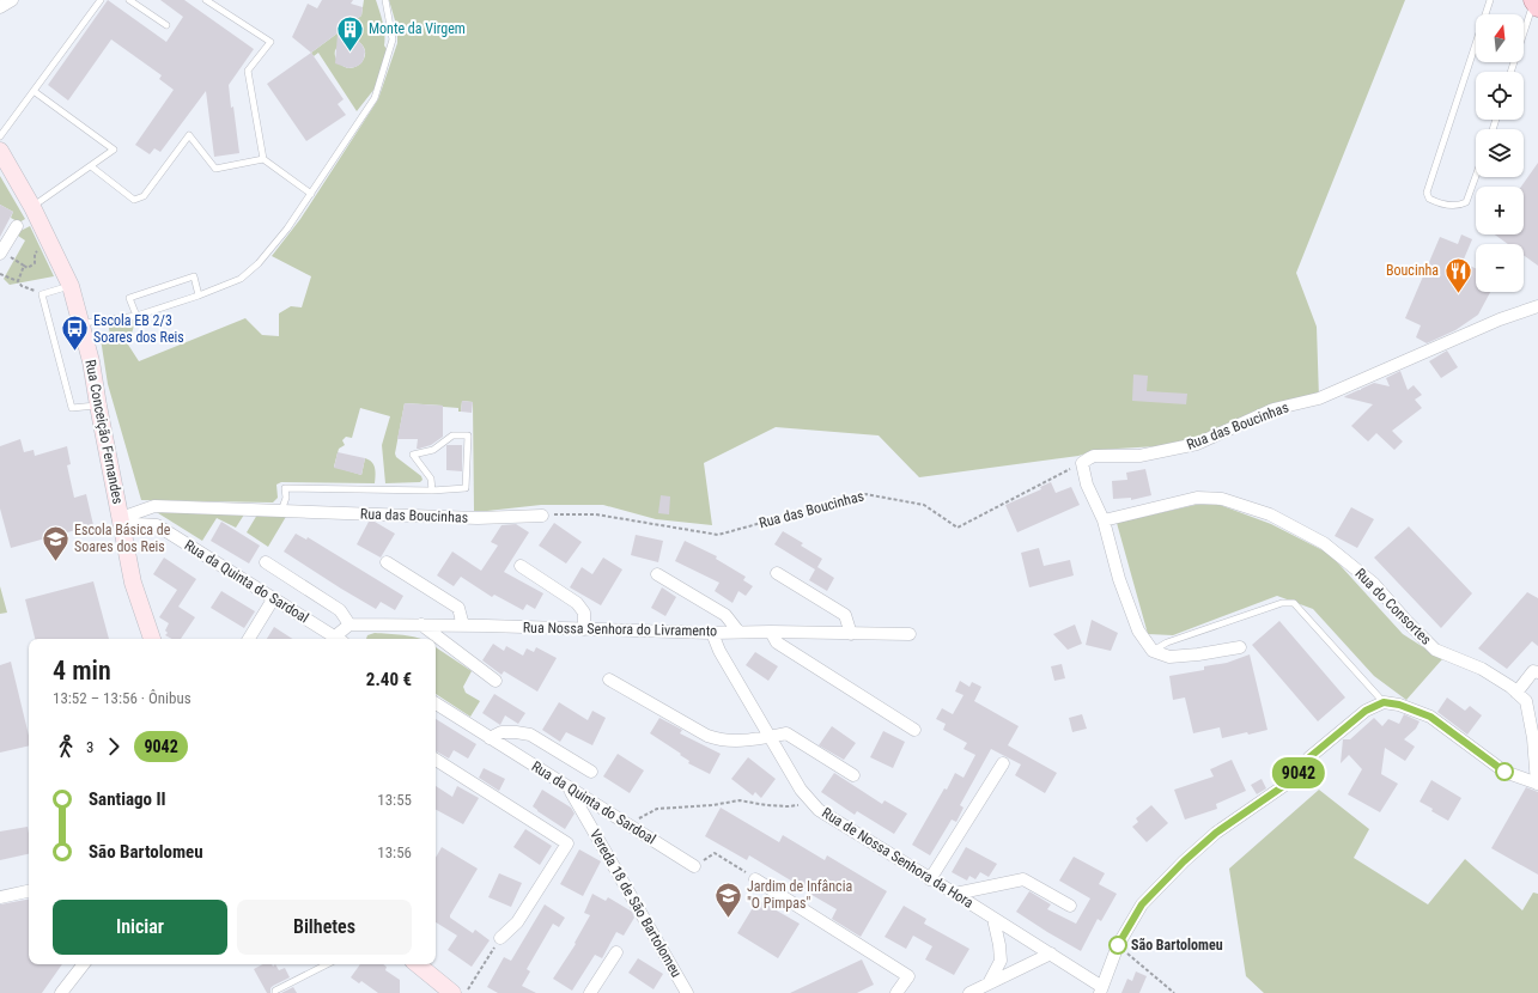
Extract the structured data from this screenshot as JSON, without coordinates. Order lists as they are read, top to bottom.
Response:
{
  "streets": {
    "main road": ["Rua Conceição Fernandes"],
    "street": [
      "Rua das Boucinhas",
      "Rua da Quinta do Sardoal",
      "Rua do Consortes",
      "Rua Nossa Senhora do Livramento",
      "Rua de Nossa Senhora da Hora",
      "Vereda 18 de São Bartolomeu"
    ]
  },
  "crossings": [
    ["Rua das Boucinhas", "Rua Conceição Fernandes"],
    ["Rua das Boucinhas", "Rua da Quinta do Sardoal"],
    ["Rua Conceição Fernandes", "Rua da Quinta do Sardoal"],
    ["Rua da Quinta do Sardoal", "Vereda 18 de São Bartolomeu"],
    ["Rua Nossa Senhora do Livramento", "Rua de Nossa Senhora da Hora"]
  ],
  "places": {
    "building": ["Monte da Virgem"],
    "restaurant": ["Boucinha"],
    "bus stop": ["Escola EB 2/3 Soares dos Reis"],
    "school or university": ["Escola Básica de Soares dos Reis", "Jardim de Infância \"O Pimpas\""],
    "other": ["São Bartolomeu"]
  },
  "lines": ["bus line 9042"],
  "north": "top",
  "page": {
    "on_map": "9042",
    "map_buttons": ["+", "−"],
    "heading": ["4 min", "13:52 – 13:56 · Ônibus", "2.40 €"],
    "legs": ["3", "9042"],
    "list": [
      {
        "name": "Santiago II",
        "value": "13:55"
      },
      {
        "name": "São Bartolomeu",
        "value": "13:56"
      }
    ],
    "buttons": ["Iniciar", "Bilhetes"]
  }
}
